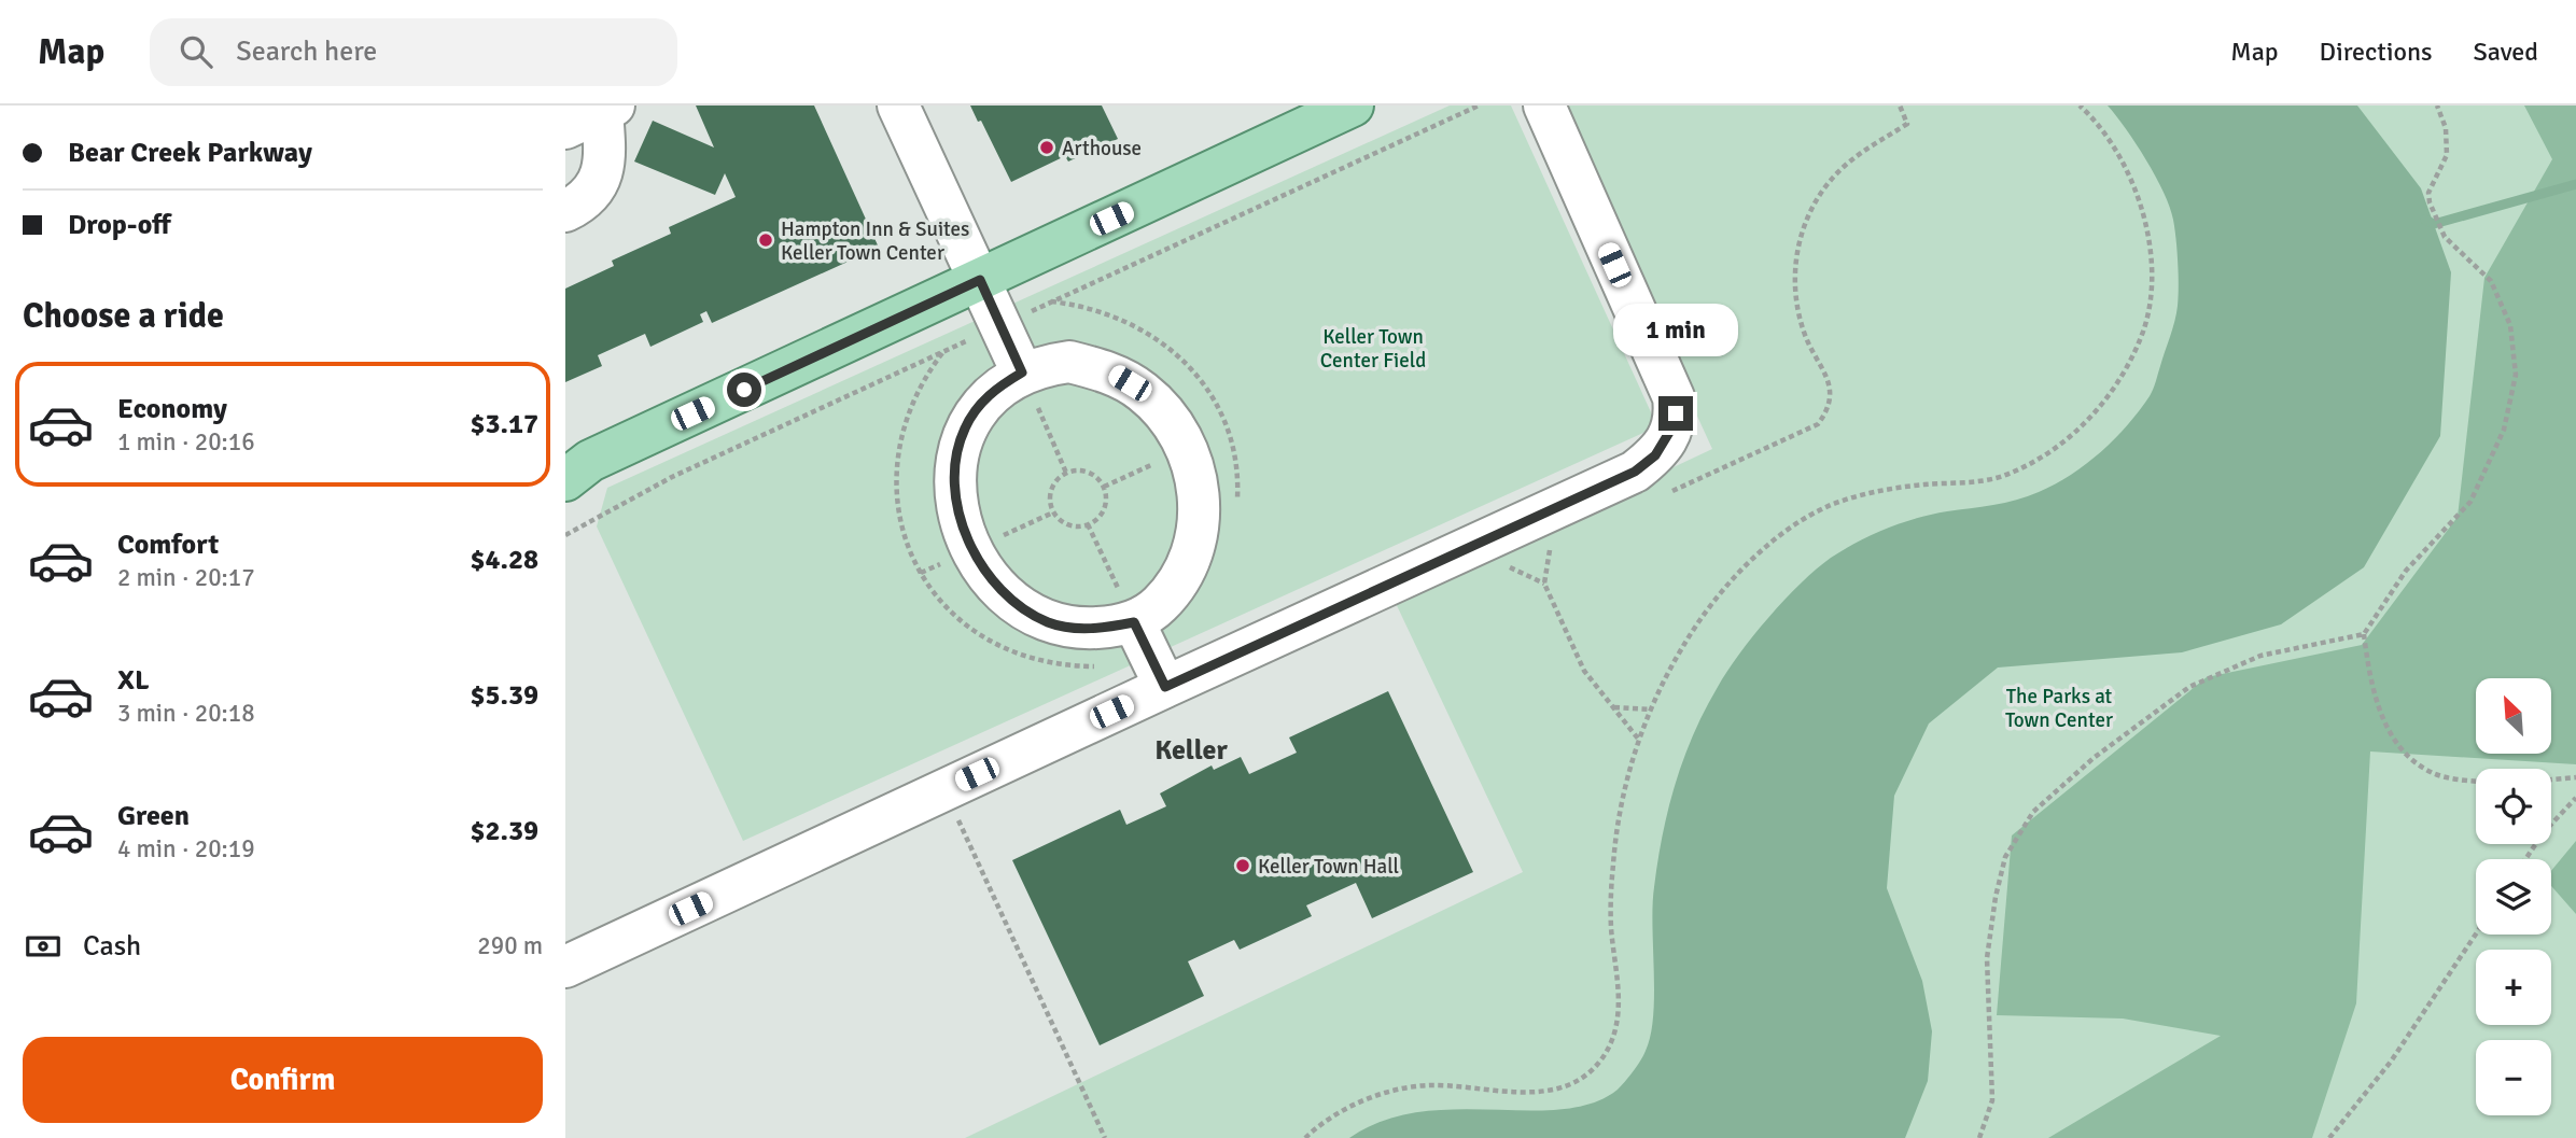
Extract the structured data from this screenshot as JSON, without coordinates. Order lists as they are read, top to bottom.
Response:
{
  "districts": ["Keller"],
  "parks": ["Keller Town Center Field", "The Parks at Town Center"],
  "places": ["Arthouse", "Hampton Inn & Suites Keller Town Center", "Keller Town Hall"],
  "north": "top left",
  "page": {
    "header": "Map",
    "search": "Search here",
    "nav": ["Map", "Directions", "Saved"],
    "banner": ["Bear Creek Parkway", "Drop-off"],
    "heading": "Choose a ride",
    "bubble": "1 min",
    "list": [
      {
        "name": "Economy",
        "note": "1 min · 20:16",
        "value": "$3.17"
      },
      {
        "name": "Comfort",
        "note": "2 min · 20:17",
        "value": "$4.28"
      },
      {
        "name": "XL",
        "note": "3 min · 20:18",
        "value": "$5.39"
      },
      {
        "name": "Green",
        "note": "4 min · 20:19",
        "value": "$2.39"
      }
    ],
    "map_buttons": ["+", "−"],
    "pay": ["Cash", "290 m"],
    "buttons": "Confirm"
  }
}
